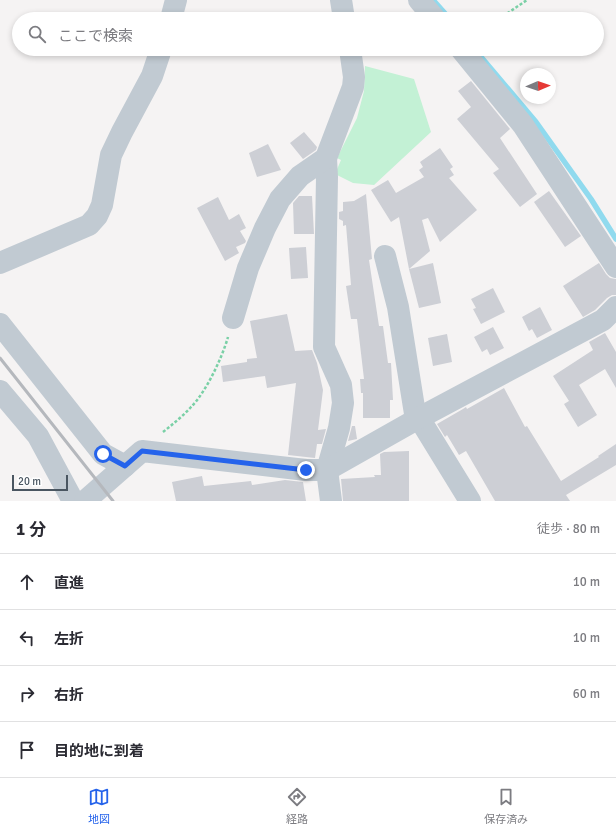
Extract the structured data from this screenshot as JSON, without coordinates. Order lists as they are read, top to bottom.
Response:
{
  "scale_bar": "20 m",
  "north": "right",
  "page": {
    "search": "ここで検索",
    "scale": "20 m",
    "heading": ["1 分", "徒歩 · 80 m"],
    "list": [
      ["直進", "10 m"],
      ["左折", "10 m"],
      ["右折", "60 m"],
      "目的地に到着"
    ],
    "nav": ["地図", "経路", "保存済み"]
  }
}
